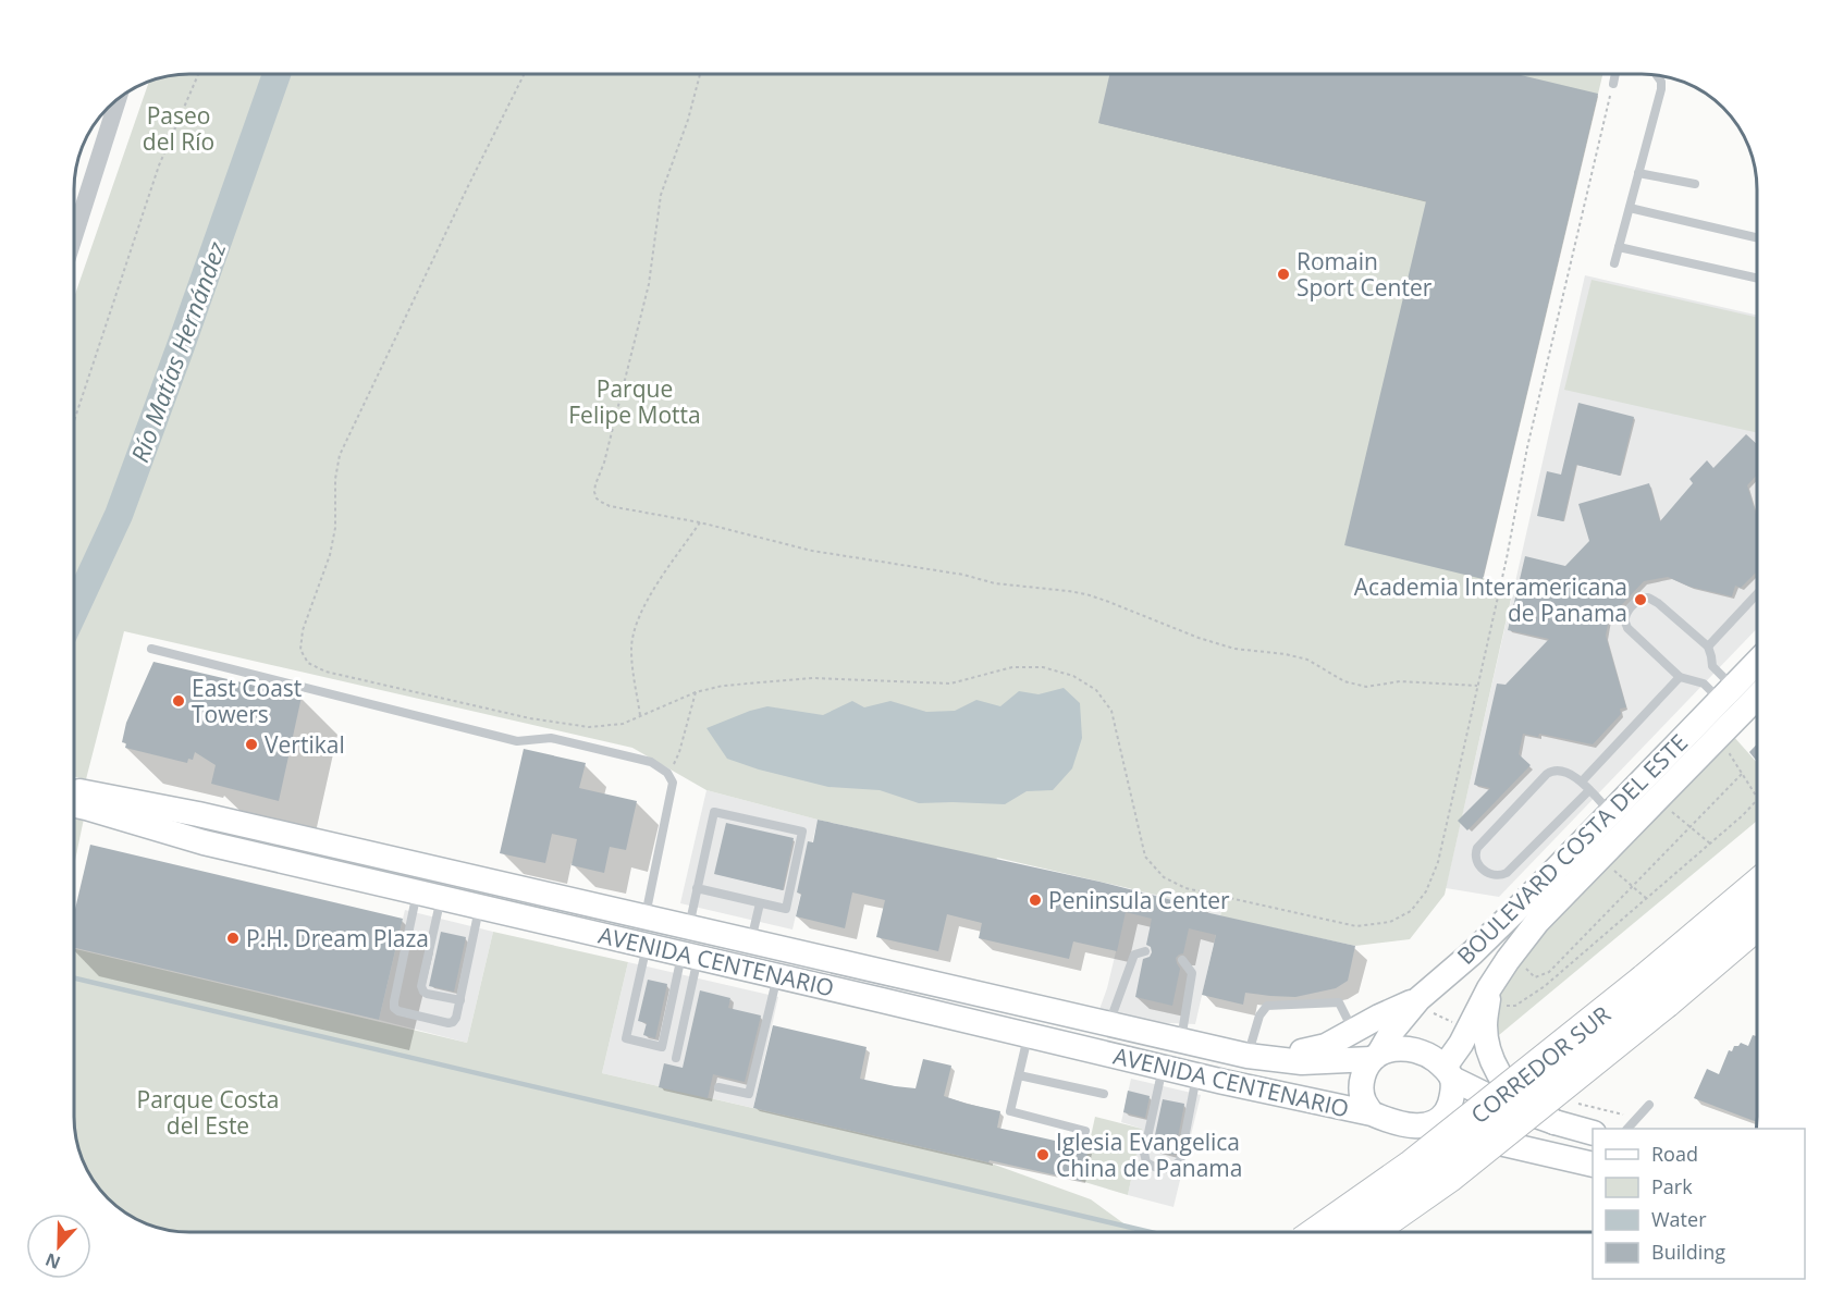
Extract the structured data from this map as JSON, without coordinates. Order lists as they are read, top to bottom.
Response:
{
  "streets": {
    "highway": ["CORREDOR SUR"],
    "main road": ["BOULEVARD COSTA DEL ESTE", "AVENIDA CENTENARIO"]
  },
  "crossings": [
    ["BOULEVARD COSTA DEL ESTE", "AVENIDA CENTENARIO"]
  ],
  "water": ["Río Matías Hernández"],
  "parks": ["Paseo del Río", "Parque Felipe Motta", "Parque Costa del Este"],
  "places": [
    "Romain Sport Center",
    "Academia Interamericana de Panama",
    "East Coast Towers",
    "Vertikal",
    "Peninsula Center",
    "P.H. Dream Plaza",
    "Iglesia Evangelica China de Panama"
  ],
  "legend": [
    "Road",
    "Park",
    "Water",
    "Building"
  ],
  "north": "bottom"
}
